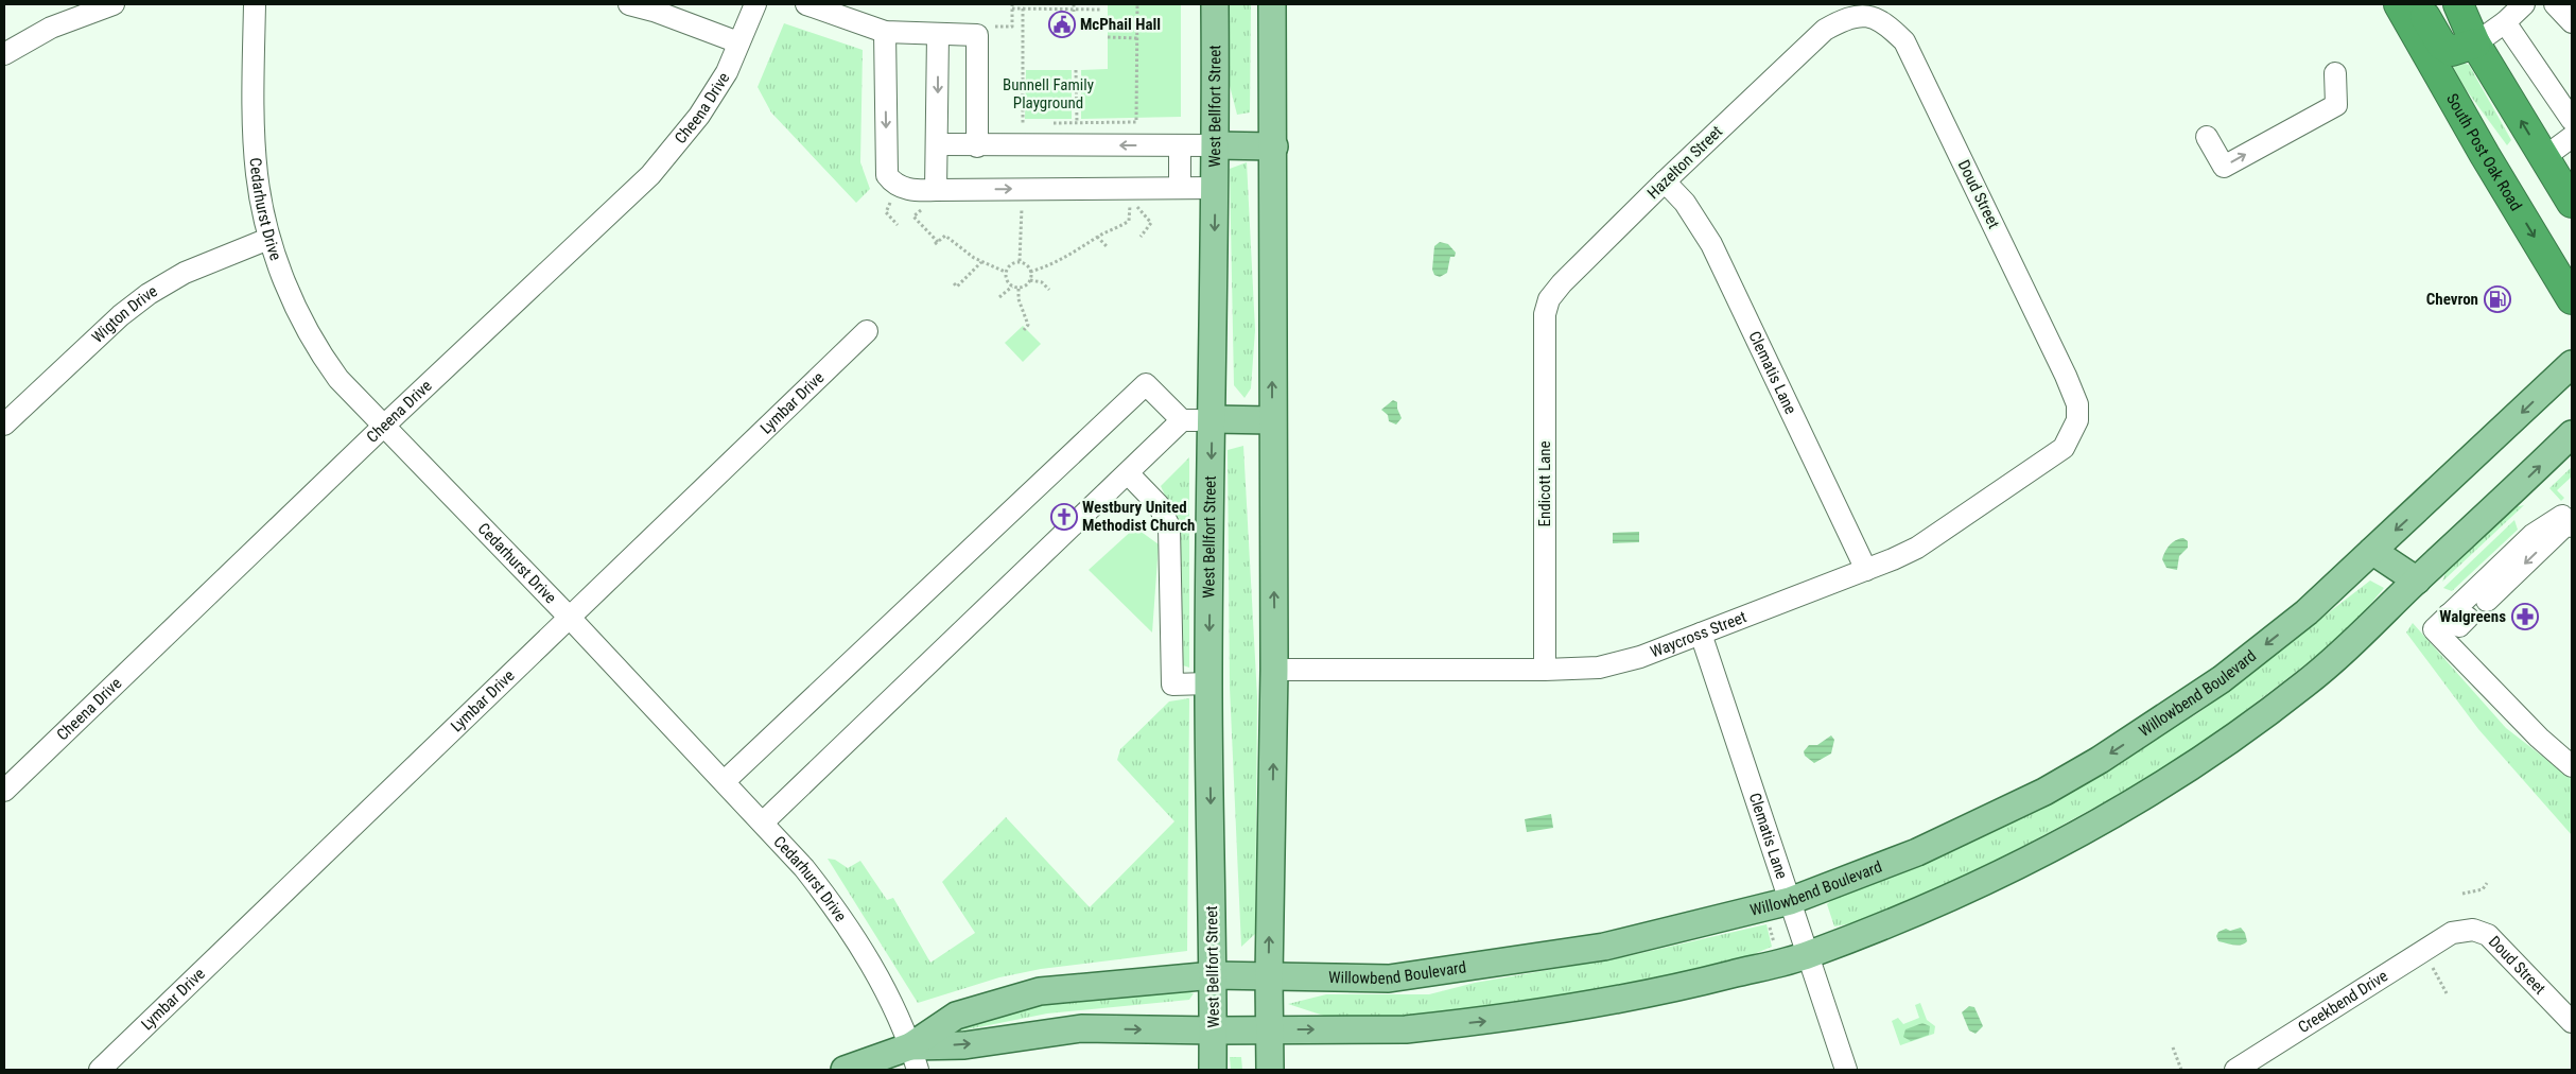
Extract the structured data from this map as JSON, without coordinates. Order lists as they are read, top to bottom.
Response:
{
  "streets": {
    "highway": ["South Post Oak Road"],
    "main road": ["West Bellfort Street", "Willowbend Boulevard"],
    "street": [
      "Cheena Drive",
      "Hazelton Street",
      "Doud Street",
      "Cedarhurst Drive",
      "Wigton Drive",
      "Clematis Lane",
      "Lymbar Drive",
      "Endicott Lane",
      "Waycross Street",
      "Creekbend Drive"
    ]
  },
  "crossings": [
    ["Cheena Drive", "Cedarhurst Drive"],
    ["West Bellfort Street", "Willowbend Boulevard"],
    ["Hazelton Street", "Doud Street"],
    ["Hazelton Street", "Clematis Lane"],
    ["Hazelton Street", "Endicott Lane"],
    ["Doud Street", "Waycross Street"],
    ["Doud Street", "Creekbend Drive"],
    ["Cedarhurst Drive", "Wigton Drive"],
    ["Cedarhurst Drive", "Lymbar Drive"],
    ["Cedarhurst Drive", "Willowbend Boulevard"],
    ["Clematis Lane", "Waycross Street"],
    ["Clematis Lane", "Willowbend Boulevard"],
    ["Endicott Lane", "Waycross Street"]
  ],
  "parks": ["Bunnell Family Playground"],
  "places": {
    "public building": ["McPhail Hall"],
    "fuel station": ["Chevron"],
    "church": ["Westbury United Methodist Church"],
    "pharmacy": ["Walgreens"]
  }
}
